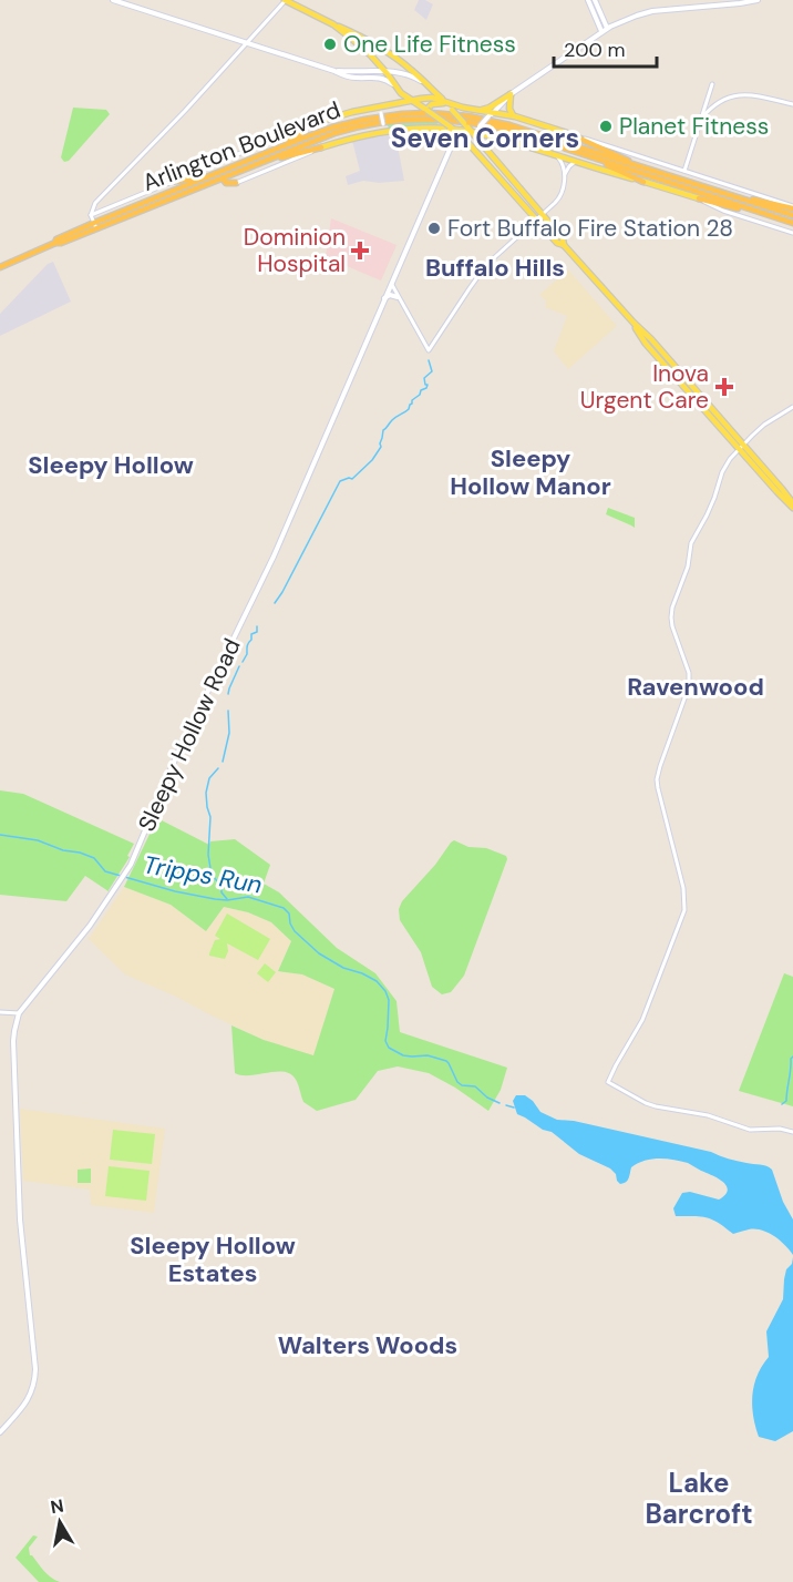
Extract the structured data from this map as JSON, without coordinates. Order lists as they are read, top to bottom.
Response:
{
  "streets": {
    "highway": ["Arlington Boulevard"],
    "main road": ["Sleepy Hollow Road"]
  },
  "districts": [
    "Seven Corners",
    "Buffalo Hills",
    "Sleepy Hollow Manor",
    "Sleepy Hollow",
    "Ravenwood",
    "Sleepy Hollow Estates",
    "Walters Woods",
    "Lake Barcroft"
  ],
  "water": ["Tripps Run"],
  "places": {
    "other": ["One Life Fitness", "Planet Fitness", "Fort Buffalo Fire Station 28"],
    "health": ["Dominion Hospital", "Inova Urgent Care"]
  },
  "scale_bar": "200 m",
  "north": "top"
}
